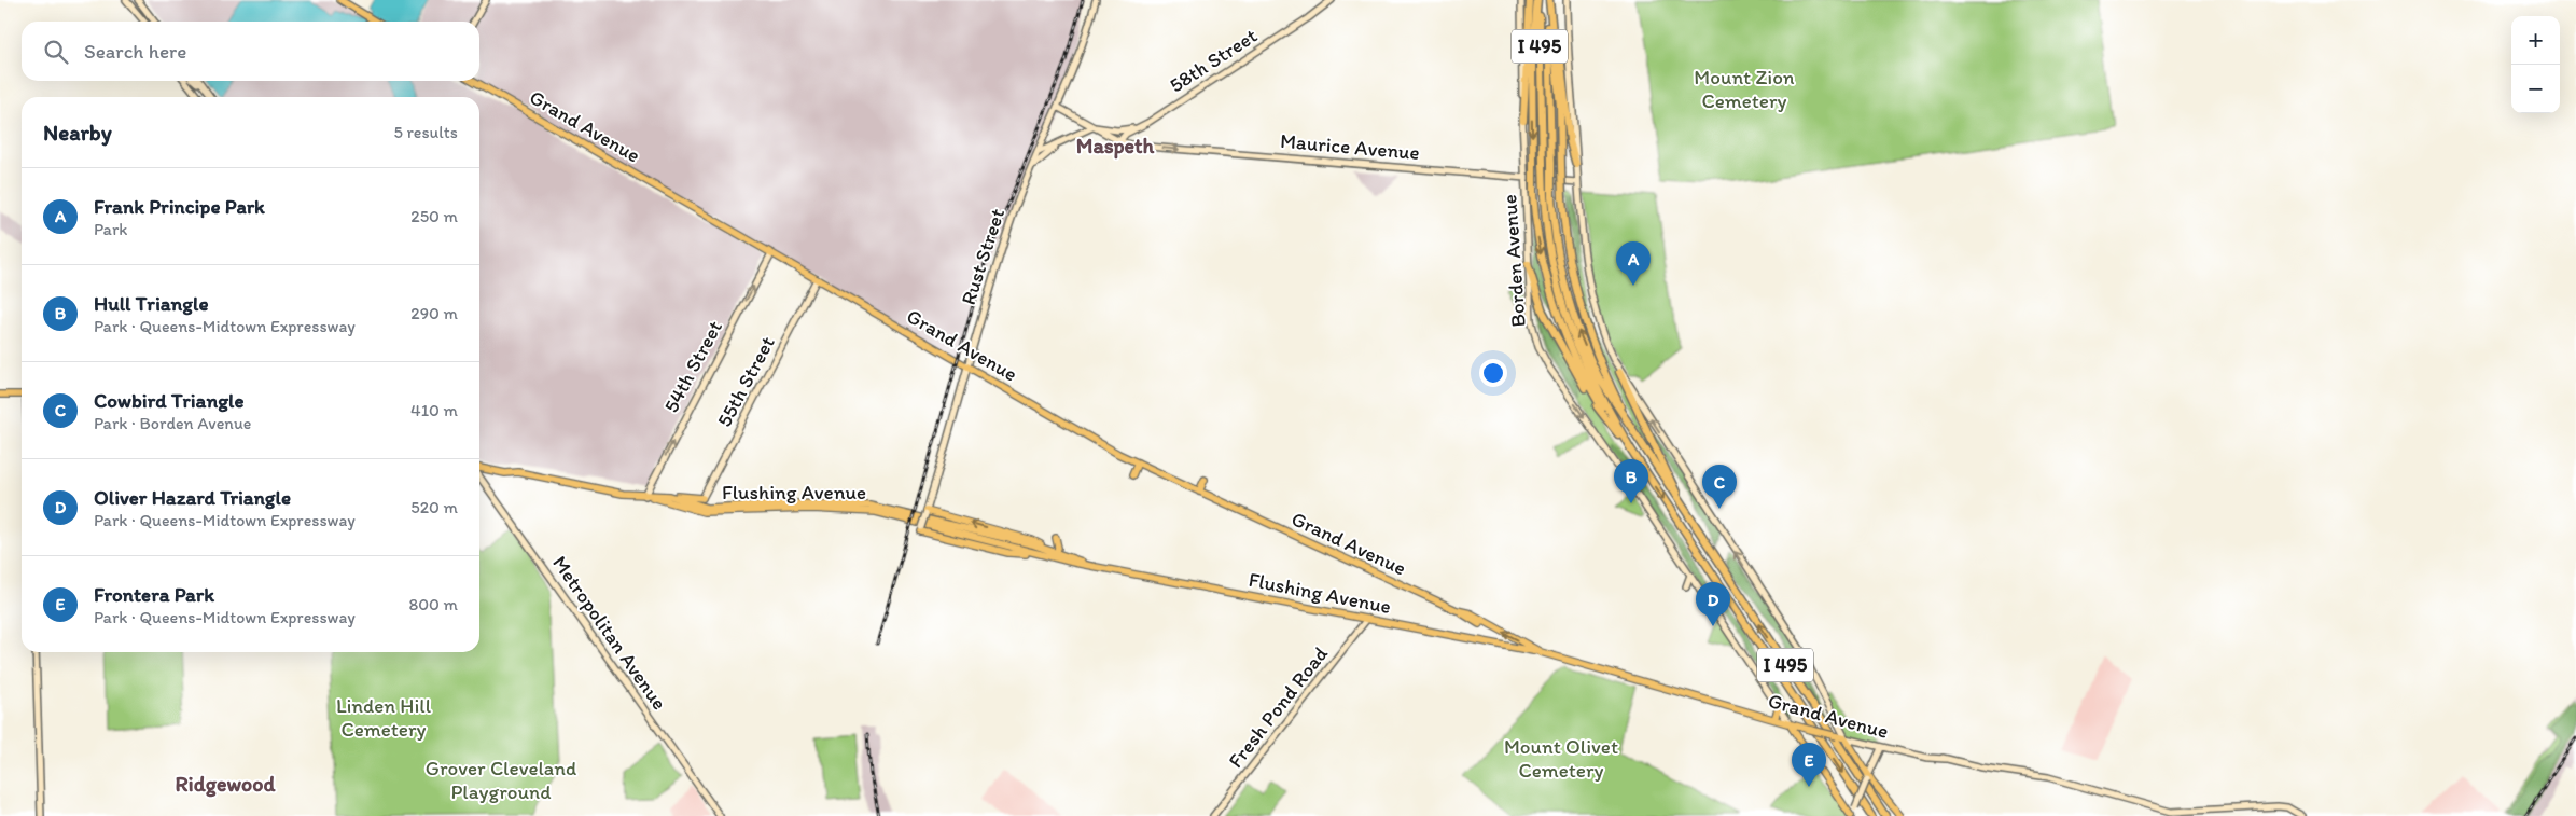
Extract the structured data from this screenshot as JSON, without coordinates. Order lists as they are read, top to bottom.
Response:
{
  "streets": {
    "highway": ["I 495"],
    "main road": [
      "58th Street",
      "Grand Avenue",
      "Maurice Avenue",
      "Rust Street",
      "Borden Avenue",
      "54th Street",
      "55th Street",
      "Flushing Avenue",
      "Metropolitan Avenue",
      "Fresh Pond Road"
    ]
  },
  "crossings": [
    ["58th Street", "Maurice Avenue"],
    ["Grand Avenue", "Rust Street"],
    ["Grand Avenue", "Borden Avenue"],
    ["Grand Avenue", "54th Street"],
    ["Grand Avenue", "55th Street"],
    ["Grand Avenue", "Flushing Avenue"],
    ["Maurice Avenue", "Borden Avenue"],
    ["54th Street", "Flushing Avenue"],
    ["Flushing Avenue", "Fresh Pond Road"]
  ],
  "one_way": ["Maurice Avenue", "Borden Avenue", "54th Street"],
  "districts": ["Maspeth", "Ridgewood"],
  "parks": [
    "Mount Zion Cemetery",
    "Linden Hill Cemetery",
    "Mount Olivet Cemetery",
    "Grover Cleveland Playground"
  ],
  "page": {
    "map_buttons": ["+", "−"],
    "search": "Search here",
    "heading": ["Nearby", "5 results"],
    "list": [
      {
        "mark": "A",
        "name": "Frank Principe Park",
        "note": "Park",
        "value": "250 m"
      },
      {
        "mark": "B",
        "name": "Hull Triangle",
        "note": "Park · Queens-Midtown Expressway",
        "value": "290 m"
      },
      {
        "mark": "C",
        "name": "Cowbird Triangle",
        "note": "Park · Borden Avenue",
        "value": "410 m"
      },
      {
        "mark": "D",
        "name": "Oliver Hazard Triangle",
        "note": "Park · Queens-Midtown Expressway",
        "value": "520 m"
      },
      {
        "mark": "E",
        "name": "Frontera Park",
        "note": "Park · Queens-Midtown Expressway",
        "value": "800 m"
      }
    ],
    "pins": [
      "A",
      "B",
      "C",
      "D",
      "E"
    ]
  }
}
